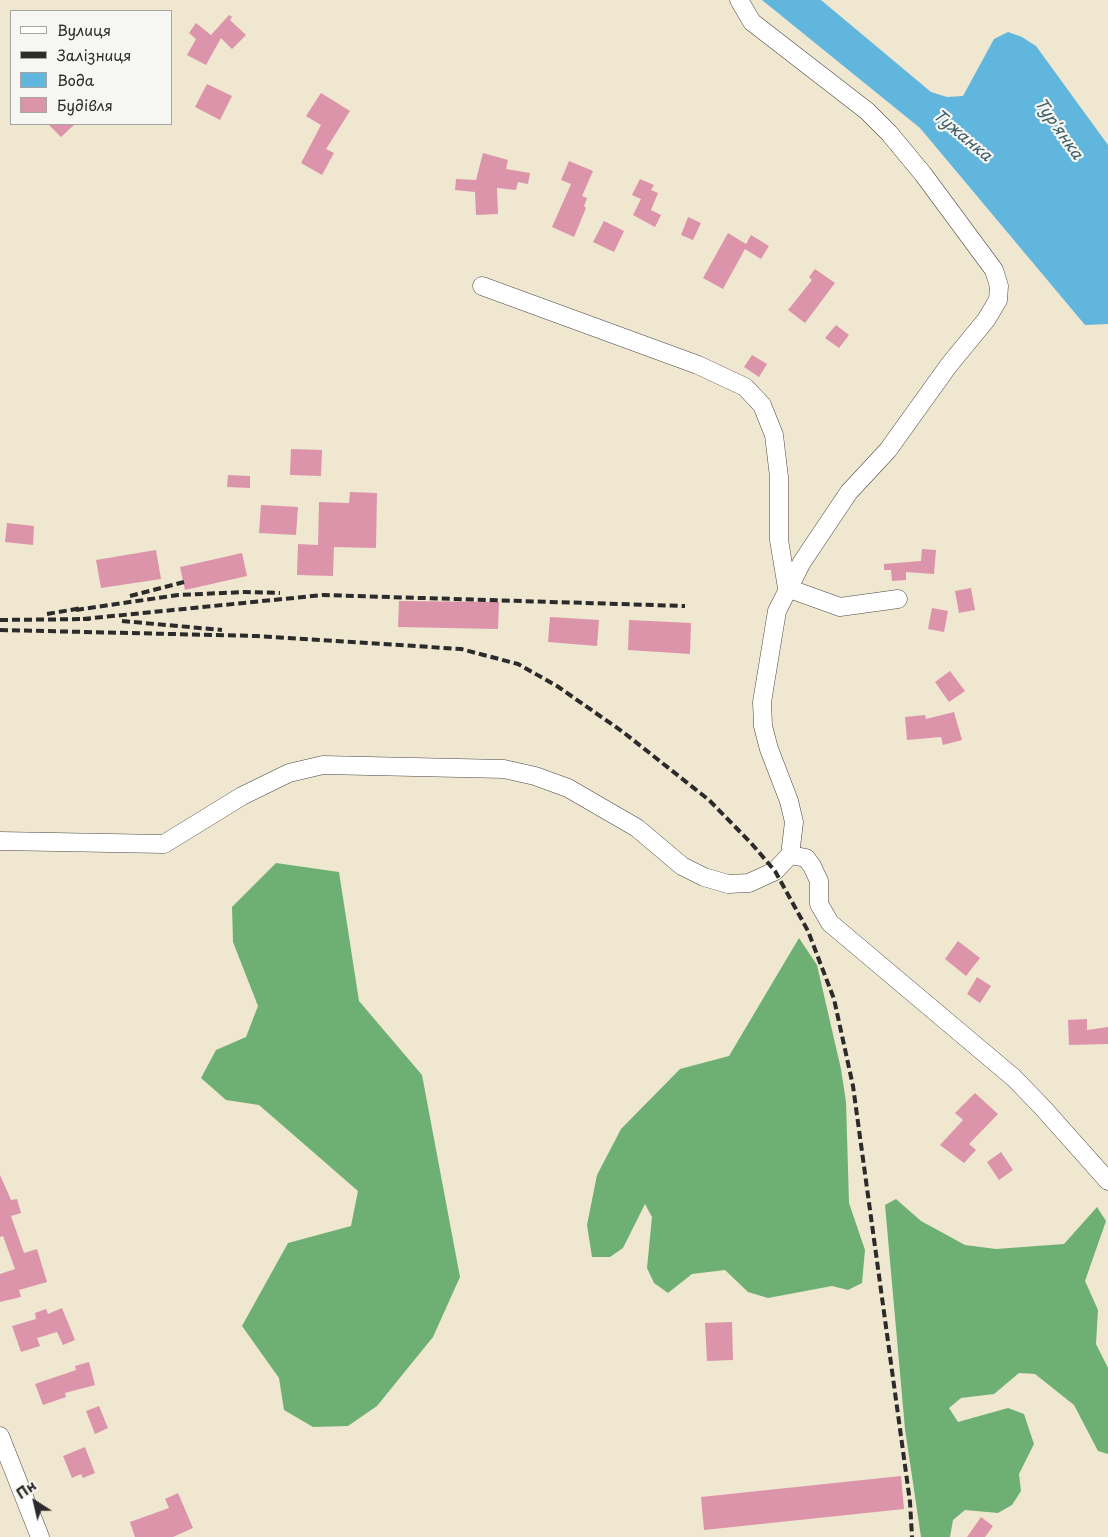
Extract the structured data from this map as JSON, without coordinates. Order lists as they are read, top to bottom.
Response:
{
  "water": ["Тур'янка", "Тужанка"],
  "legend": [
    "Вулиця",
    "Залізниця",
    "Вода",
    "Будівля"
  ],
  "north": "top left"
}
